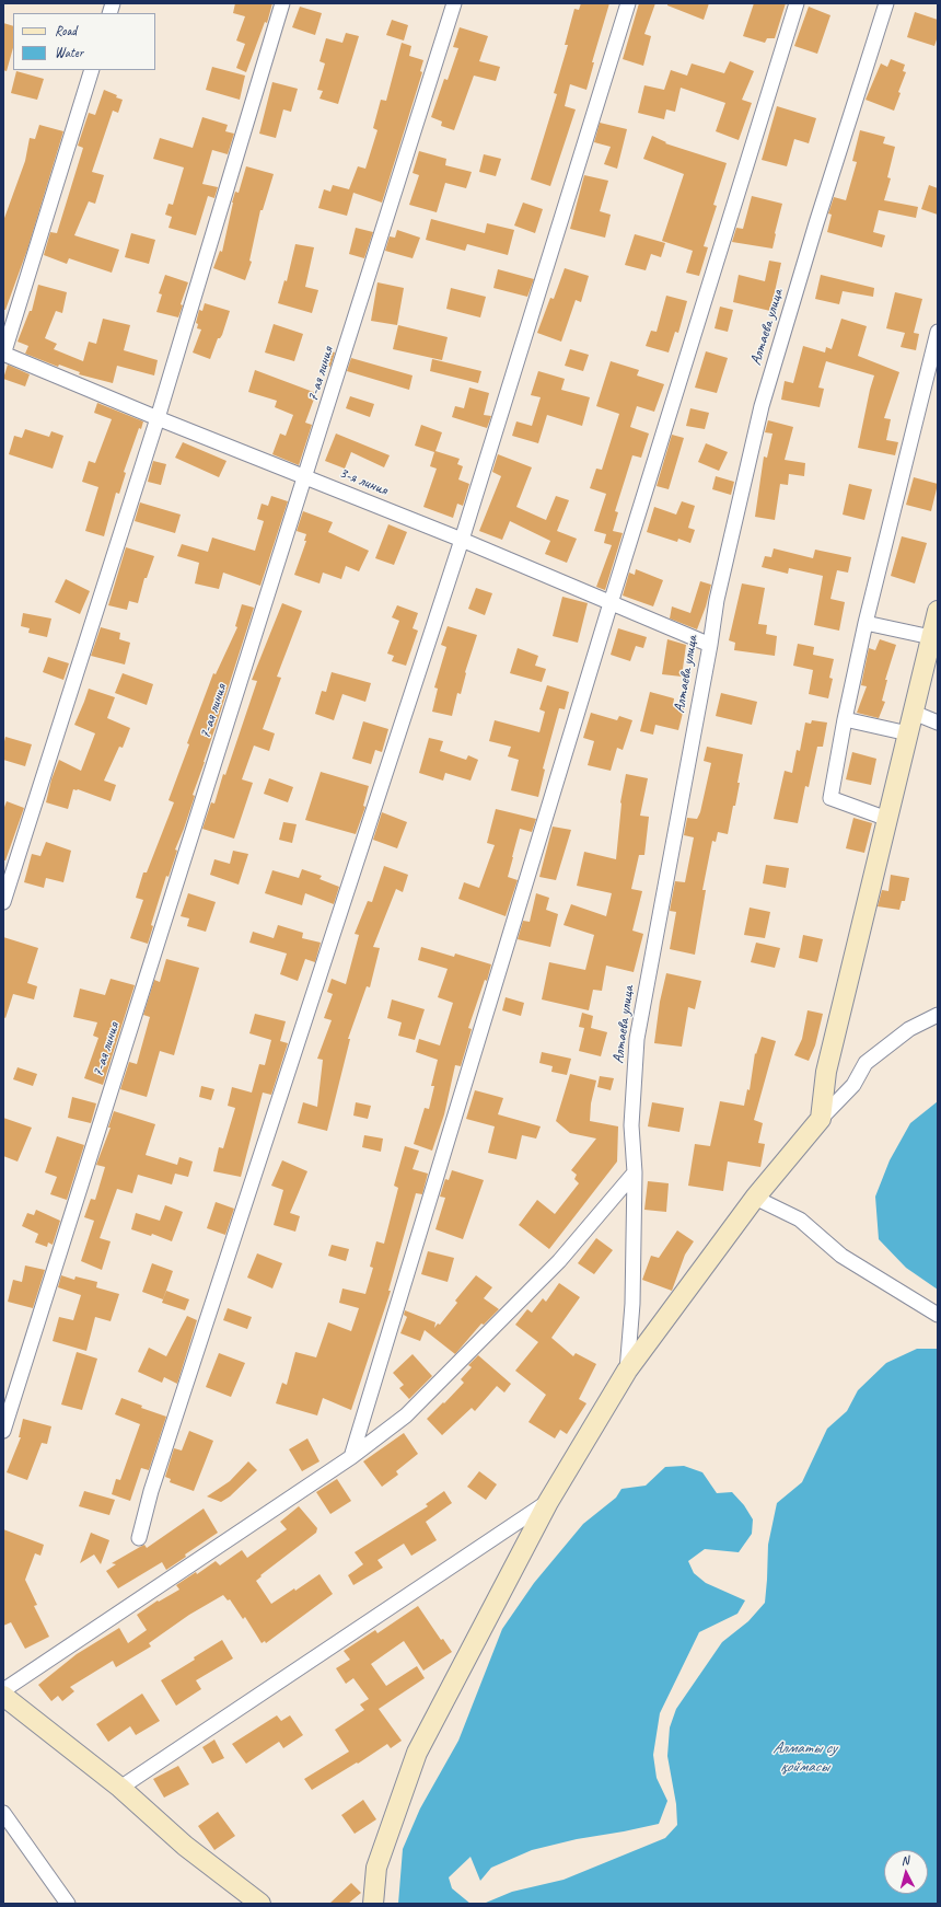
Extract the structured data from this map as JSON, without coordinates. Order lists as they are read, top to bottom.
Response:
{
  "streets": {
    "street": ["Алтаева улица", "7-ая линия", "3-я линия"]
  },
  "crossings": [
    ["Алтаева улица", "3-я линия"],
    ["7-ая линия", "3-я линия"]
  ],
  "water": ["Алматы су қоймасы"],
  "legend": ["Road", "Water"],
  "north": "top"
}
